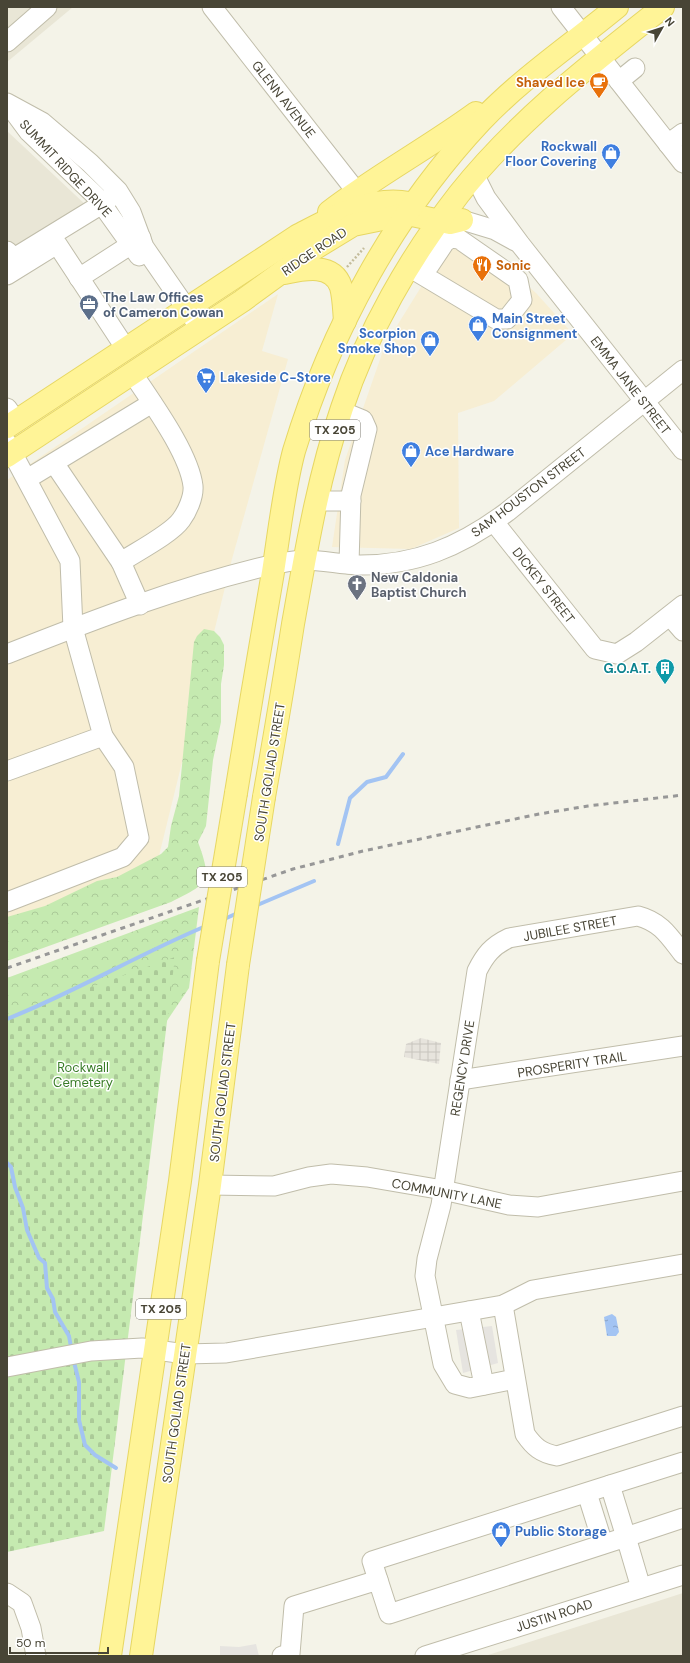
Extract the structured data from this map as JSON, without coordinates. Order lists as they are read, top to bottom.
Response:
{
  "streets": {
    "main road": ["RIDGE ROAD", "TX 205", "SOUTH GOLIAD STREET"],
    "street": [
      "GLENN AVENUE",
      "SUMMIT RIDGE DRIVE",
      "EMMA JANE STREET",
      "SAM HOUSTON STREET",
      "DICKEY STREET",
      "JUBILEE STREET",
      "PROSPERITY TRAIL",
      "REGENCY DRIVE",
      "COMMUNITY LANE",
      "JUSTIN ROAD"
    ]
  },
  "crossings": [
    ["SUMMIT RIDGE DRIVE", "RIDGE ROAD"],
    ["RIDGE ROAD", "EMMA JANE STREET"],
    ["RIDGE ROAD", "TX 205"],
    ["RIDGE ROAD", "SOUTH GOLIAD STREET"],
    ["EMMA JANE STREET", "SAM HOUSTON STREET"],
    ["EMMA JANE STREET", "SOUTH GOLIAD STREET"],
    ["TX 205", "SAM HOUSTON STREET"],
    ["SAM HOUSTON STREET", "DICKEY STREET"],
    ["SAM HOUSTON STREET", "SOUTH GOLIAD STREET"],
    ["SOUTH GOLIAD STREET", "COMMUNITY LANE"],
    ["JUBILEE STREET", "REGENCY DRIVE"],
    ["PROSPERITY TRAIL", "REGENCY DRIVE"],
    ["REGENCY DRIVE", "COMMUNITY LANE"]
  ],
  "parks": ["Rockwall Cemetery"],
  "places": {
    "cafe": ["Shaved Ice"],
    "shop": [
      "Rockwall Floor Covering",
      "Main Street Consignment",
      "Scorpion Smoke Shop",
      "Ace Hardware",
      "Public Storage"
    ],
    "restaurant": ["Sonic"],
    "office": ["The Law Offices of Cameron Cowan"],
    "supermarket": ["Lakeside C-Store"],
    "church": ["New Caldonia Baptist Church"],
    "building": ["G.O.A.T."]
  },
  "scale_bar": "50 m",
  "north": "top right"
}
